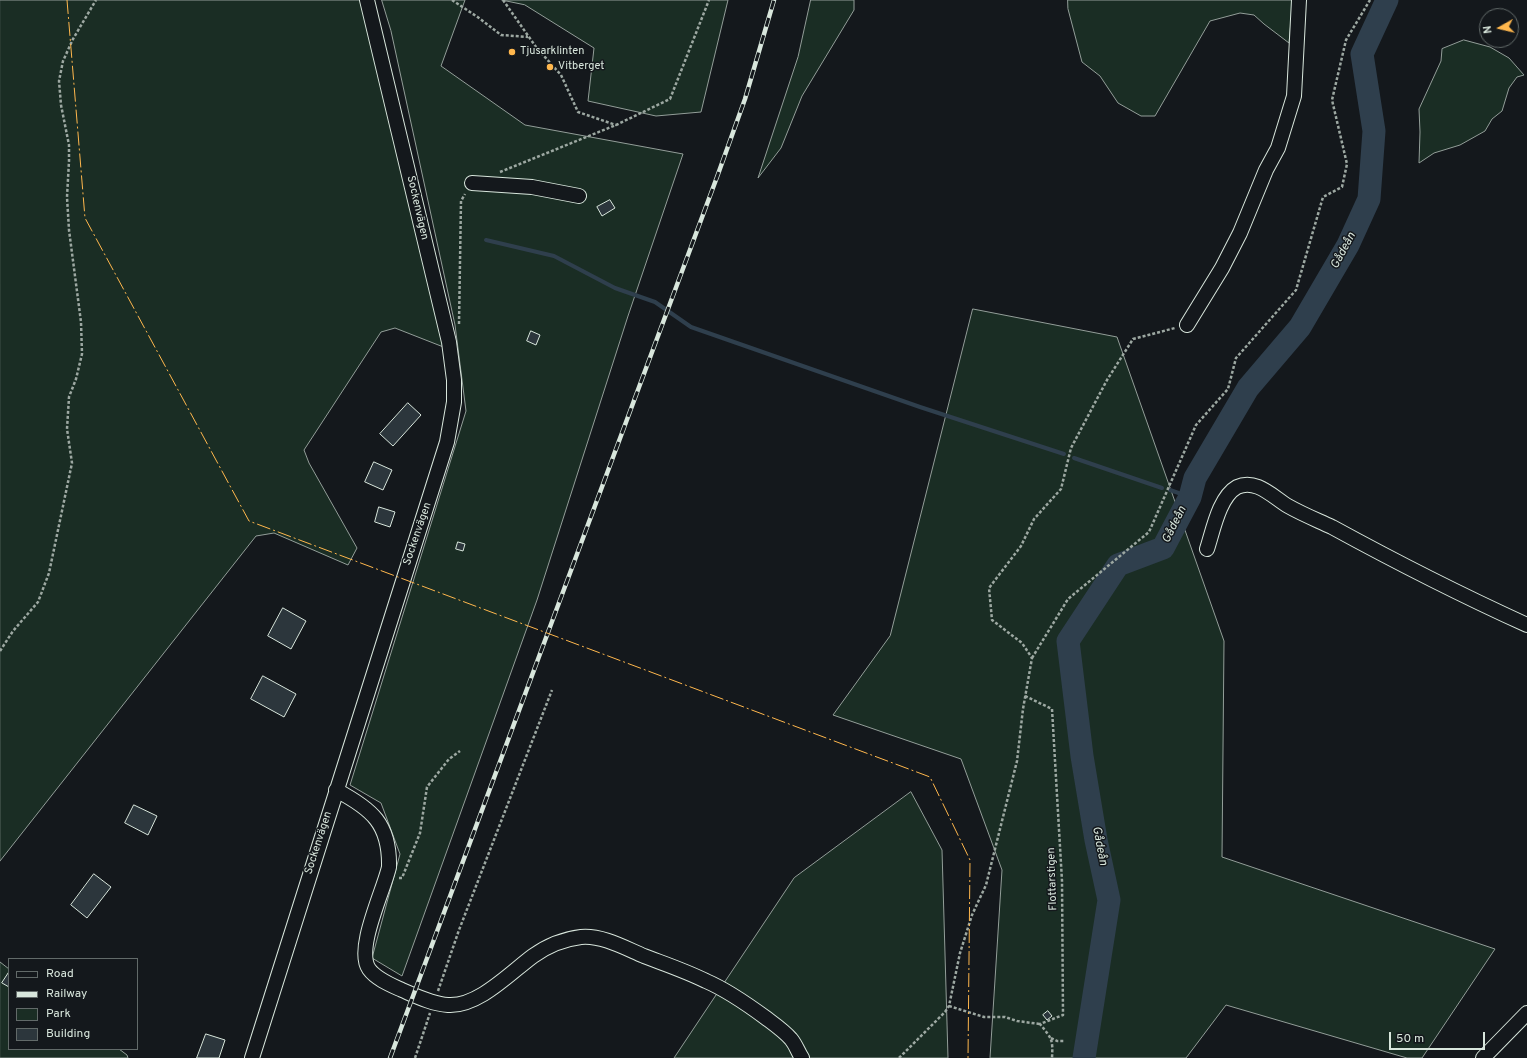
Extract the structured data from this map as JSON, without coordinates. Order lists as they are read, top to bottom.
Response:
{
  "streets": {
    "street": ["Sockenvägen"],
    "path": ["Flottarstigen"]
  },
  "water": ["Gådeån"],
  "places": ["Tjusarklinten", "Vitberget"],
  "legend": [
    "Road",
    "Railway",
    "Park",
    "Building"
  ],
  "scale_bar": "50 m",
  "north": "left"
}
